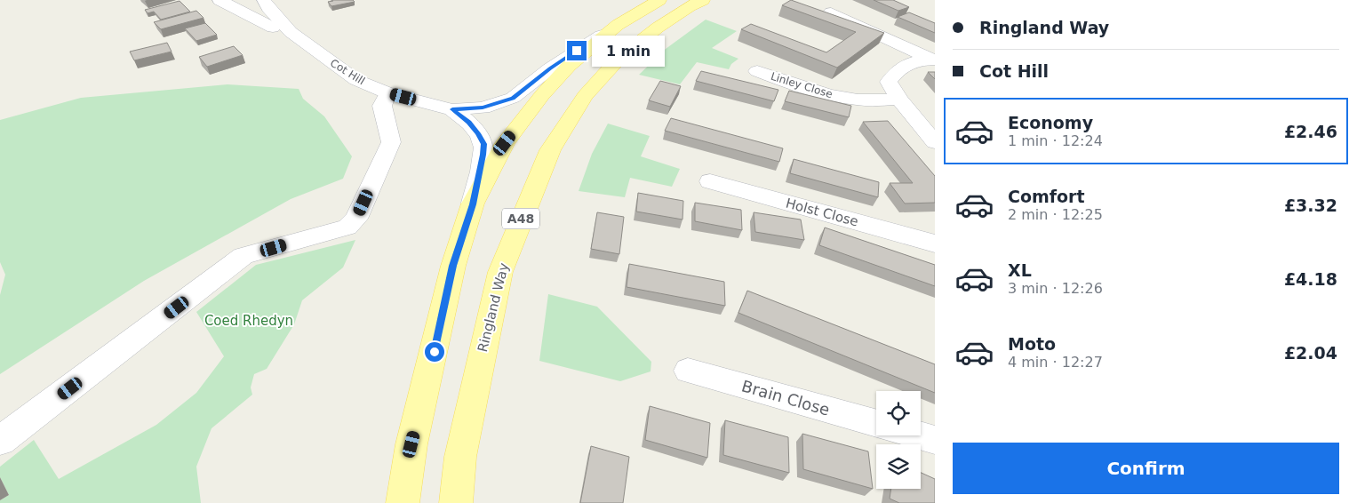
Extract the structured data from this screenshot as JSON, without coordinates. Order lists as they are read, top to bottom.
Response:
{
  "streets": {
    "main road": ["A48", "Ringland Way"],
    "street": [
      "Cot Hill",
      "Linley Close",
      "Holst Close",
      "Brain Close"
    ]
  },
  "parks": ["Coed Rhedyn"],
  "page": {
    "banner": ["Ringland Way", "Cot Hill"],
    "bubble": "1 min",
    "list": [
      {
        "name": "Economy",
        "note": "1 min · 12:24",
        "value": "£2.46"
      },
      {
        "name": "Comfort",
        "note": "2 min · 12:25",
        "value": "£3.32"
      },
      {
        "name": "XL",
        "note": "3 min · 12:26",
        "value": "£4.18"
      },
      {
        "name": "Moto",
        "note": "4 min · 12:27",
        "value": "£2.04"
      }
    ],
    "buttons": "Confirm"
  }
}
